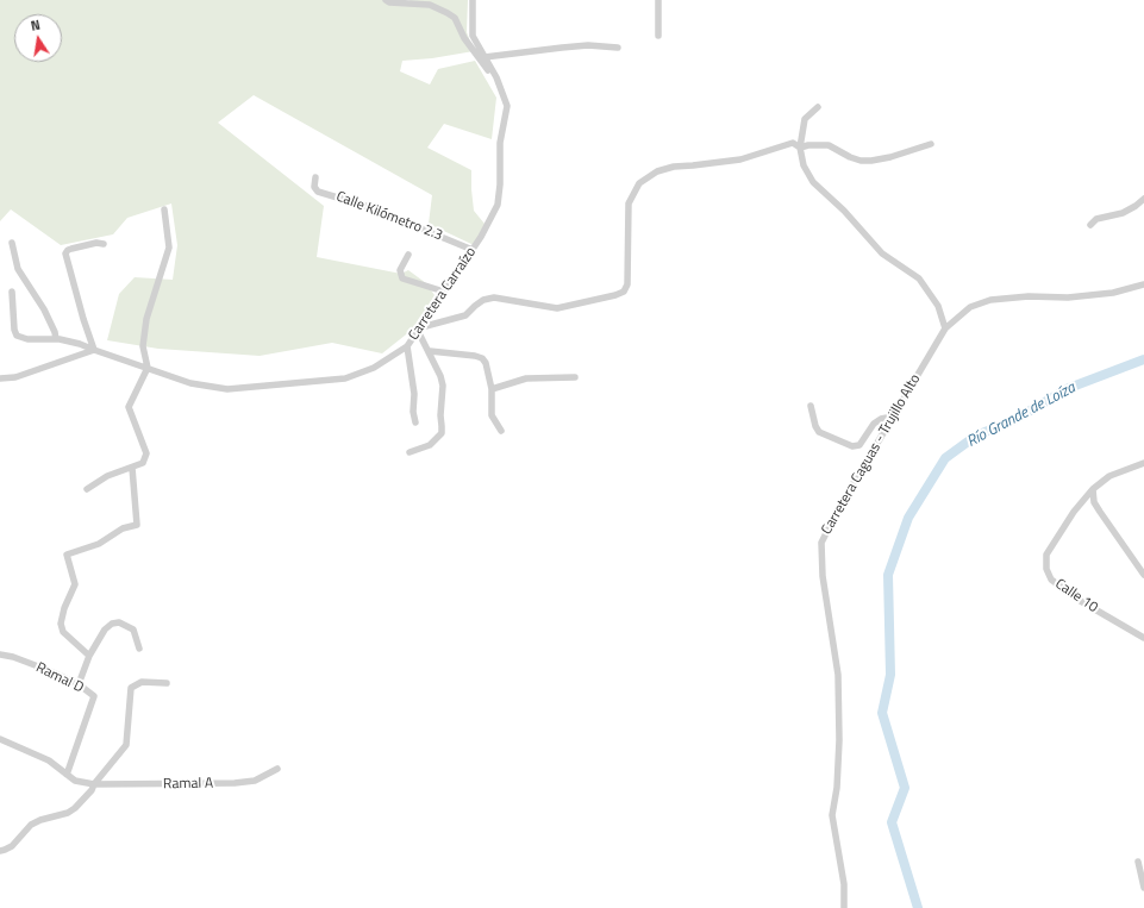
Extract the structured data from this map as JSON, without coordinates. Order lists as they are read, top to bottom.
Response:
{
  "streets": {
    "street": [
      "Calle Kilómetro 2.3",
      "Carretera Carraízo",
      "Carretera Caguas - Trujillo Alto",
      "Calle 10",
      "Ramal D",
      "Ramal A"
    ]
  },
  "crossings": [
    ["Calle Kilómetro 2.3", "Carretera Carraízo"],
    ["Ramal D", "Ramal A"]
  ],
  "water": ["Río Grande de Loíza"],
  "north": "top"
}
